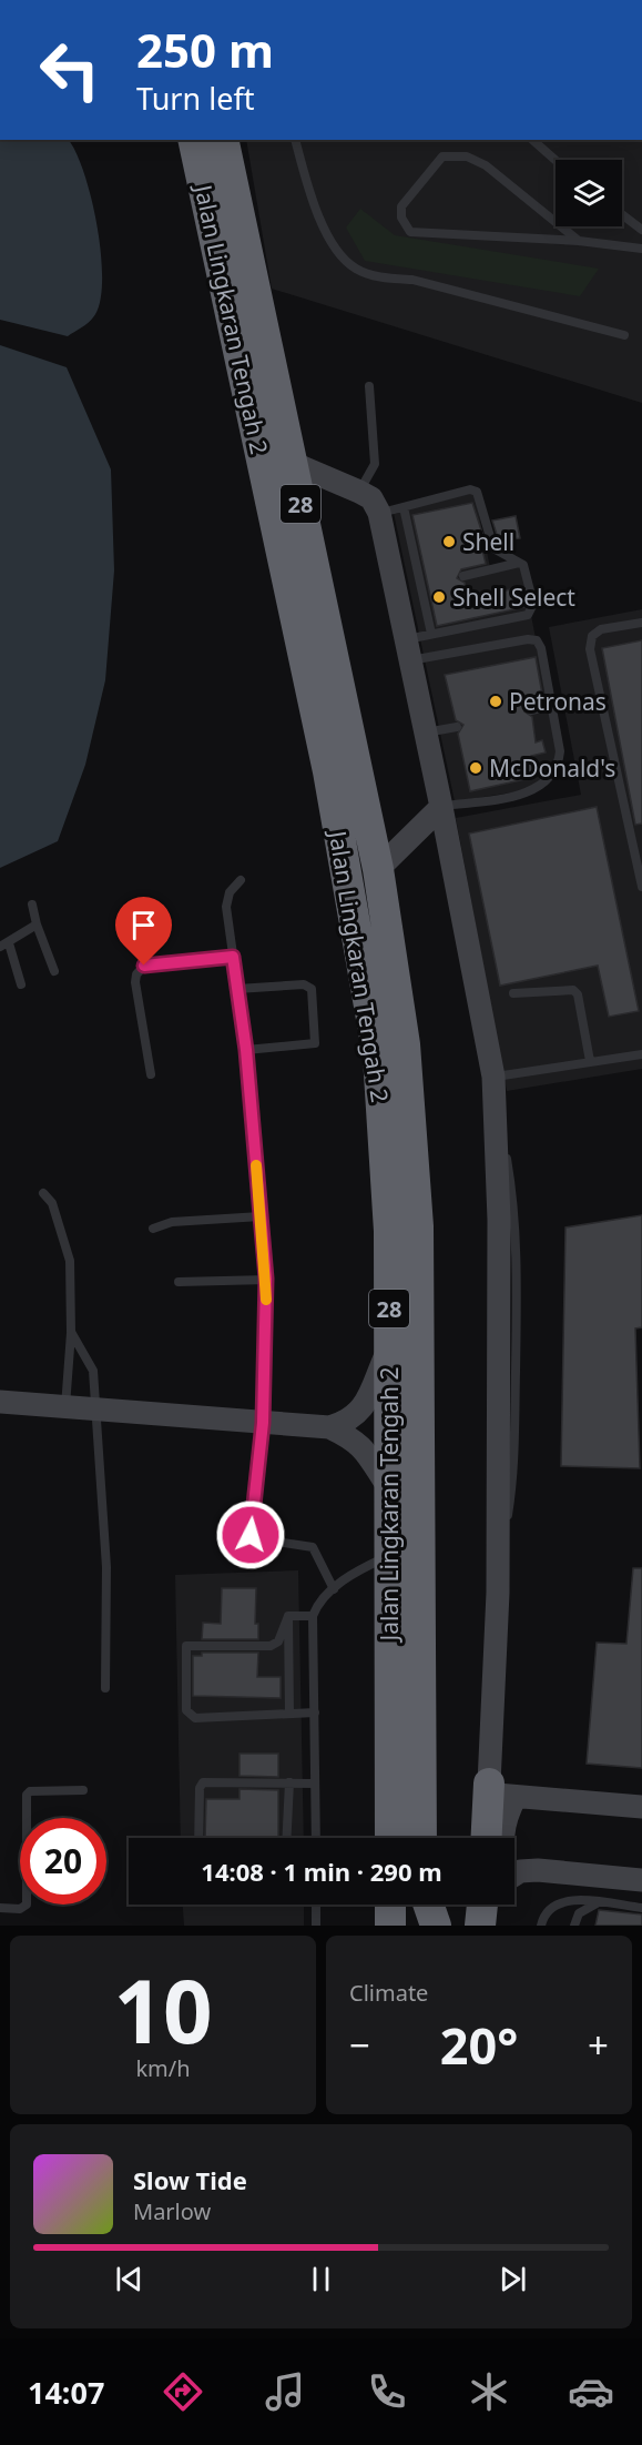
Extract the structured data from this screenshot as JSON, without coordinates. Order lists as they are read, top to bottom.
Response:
{
  "streets": {
    "highway": ["Jalan Lingkaran Tengah 2", "28"]
  },
  "places": [
    "Shell",
    "Shell Select",
    "Petronas",
    "McDonald's"
  ],
  "page": {
    "turn": ["250 m", "Turn left"],
    "limit": "20",
    "trip": "14:08 · 1 min · 290 m",
    "tile": [
      ["10", "km/h"],
      "Climate"
    ],
    "heat": ["−", "20°", "+"],
    "song": ["Slow Tide", "Marlow"],
    "tabs": "14:07"
  }
}
